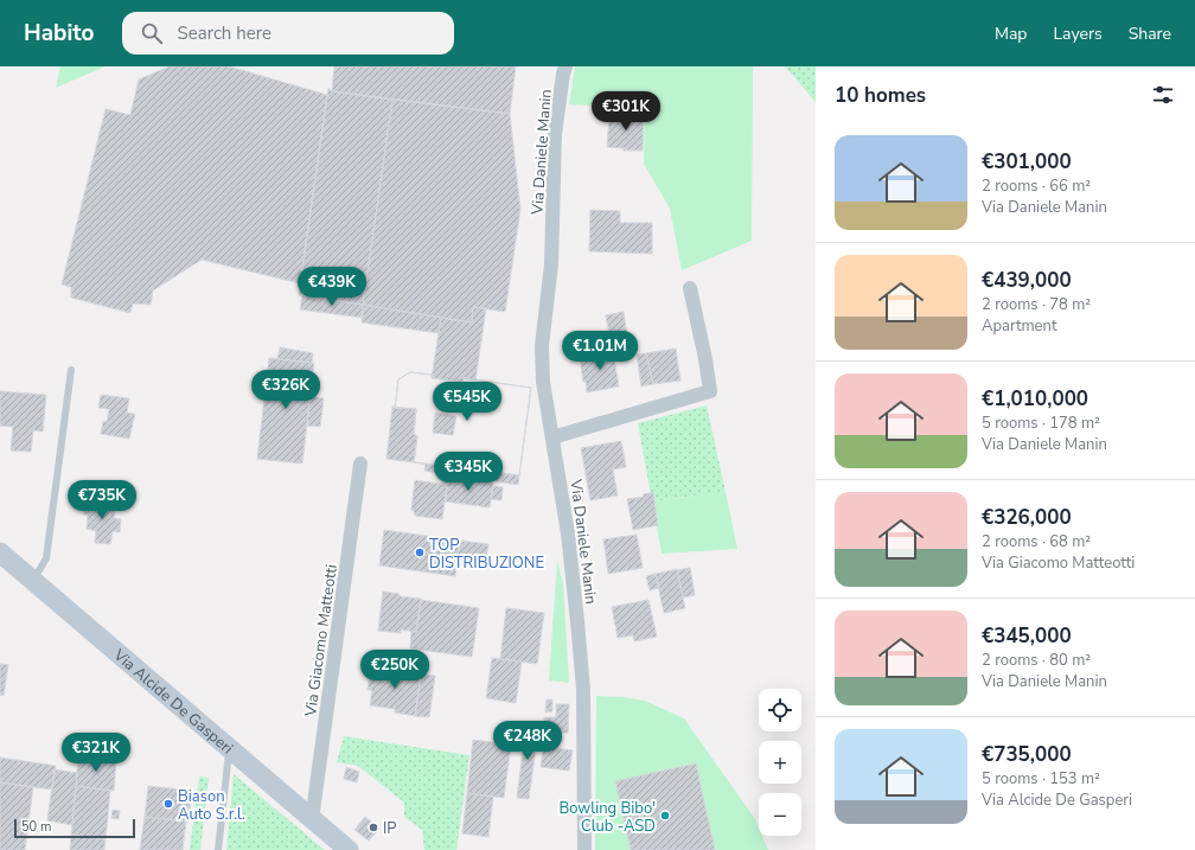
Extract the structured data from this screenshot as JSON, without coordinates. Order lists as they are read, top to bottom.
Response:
{
  "streets": {
    "main road": ["Via Alcide De Gasperi"],
    "street": ["Via Daniele Manin", "Via Giacomo Matteotti"]
  },
  "crossings": [
    ["Via Giacomo Matteotti", "Via Alcide De Gasperi"]
  ],
  "places": [
    "TOP DISTRIBUZIONE",
    "Biason Auto S.r.l.",
    "Bowling Bibo' Club -ASD",
    "IP"
  ],
  "scale_bar": "50 m",
  "page": {
    "header": "Habito",
    "search": "Search here",
    "nav": ["Map", "Layers", "Share"],
    "heading": "10 homes",
    "price": [
      "€301K",
      "€439K",
      "€1.01M",
      "€326K",
      "€545K",
      "€345K",
      "€735K",
      "€250K",
      "€248K",
      "€321K"
    ],
    "list": [
      {
        "name": "€301,000",
        "note": "2 rooms · 66 m² · Via Daniele Manin"
      },
      {
        "name": "€439,000",
        "note": "2 rooms · 78 m² · Apartment"
      },
      {
        "name": "€1,010,000",
        "note": "5 rooms · 178 m² · Via Daniele Manin"
      },
      {
        "name": "€326,000",
        "note": "2 rooms · 68 m² · Via Giacomo Matteotti"
      },
      {
        "name": "€345,000",
        "note": "2 rooms · 80 m² · Via Daniele Manin"
      },
      {
        "name": "€735,000",
        "note": "5 rooms · 153 m² · Via Alcide De Gasperi"
      }
    ],
    "map_buttons": ["+", "−"],
    "scale": "50 m"
  }
}
